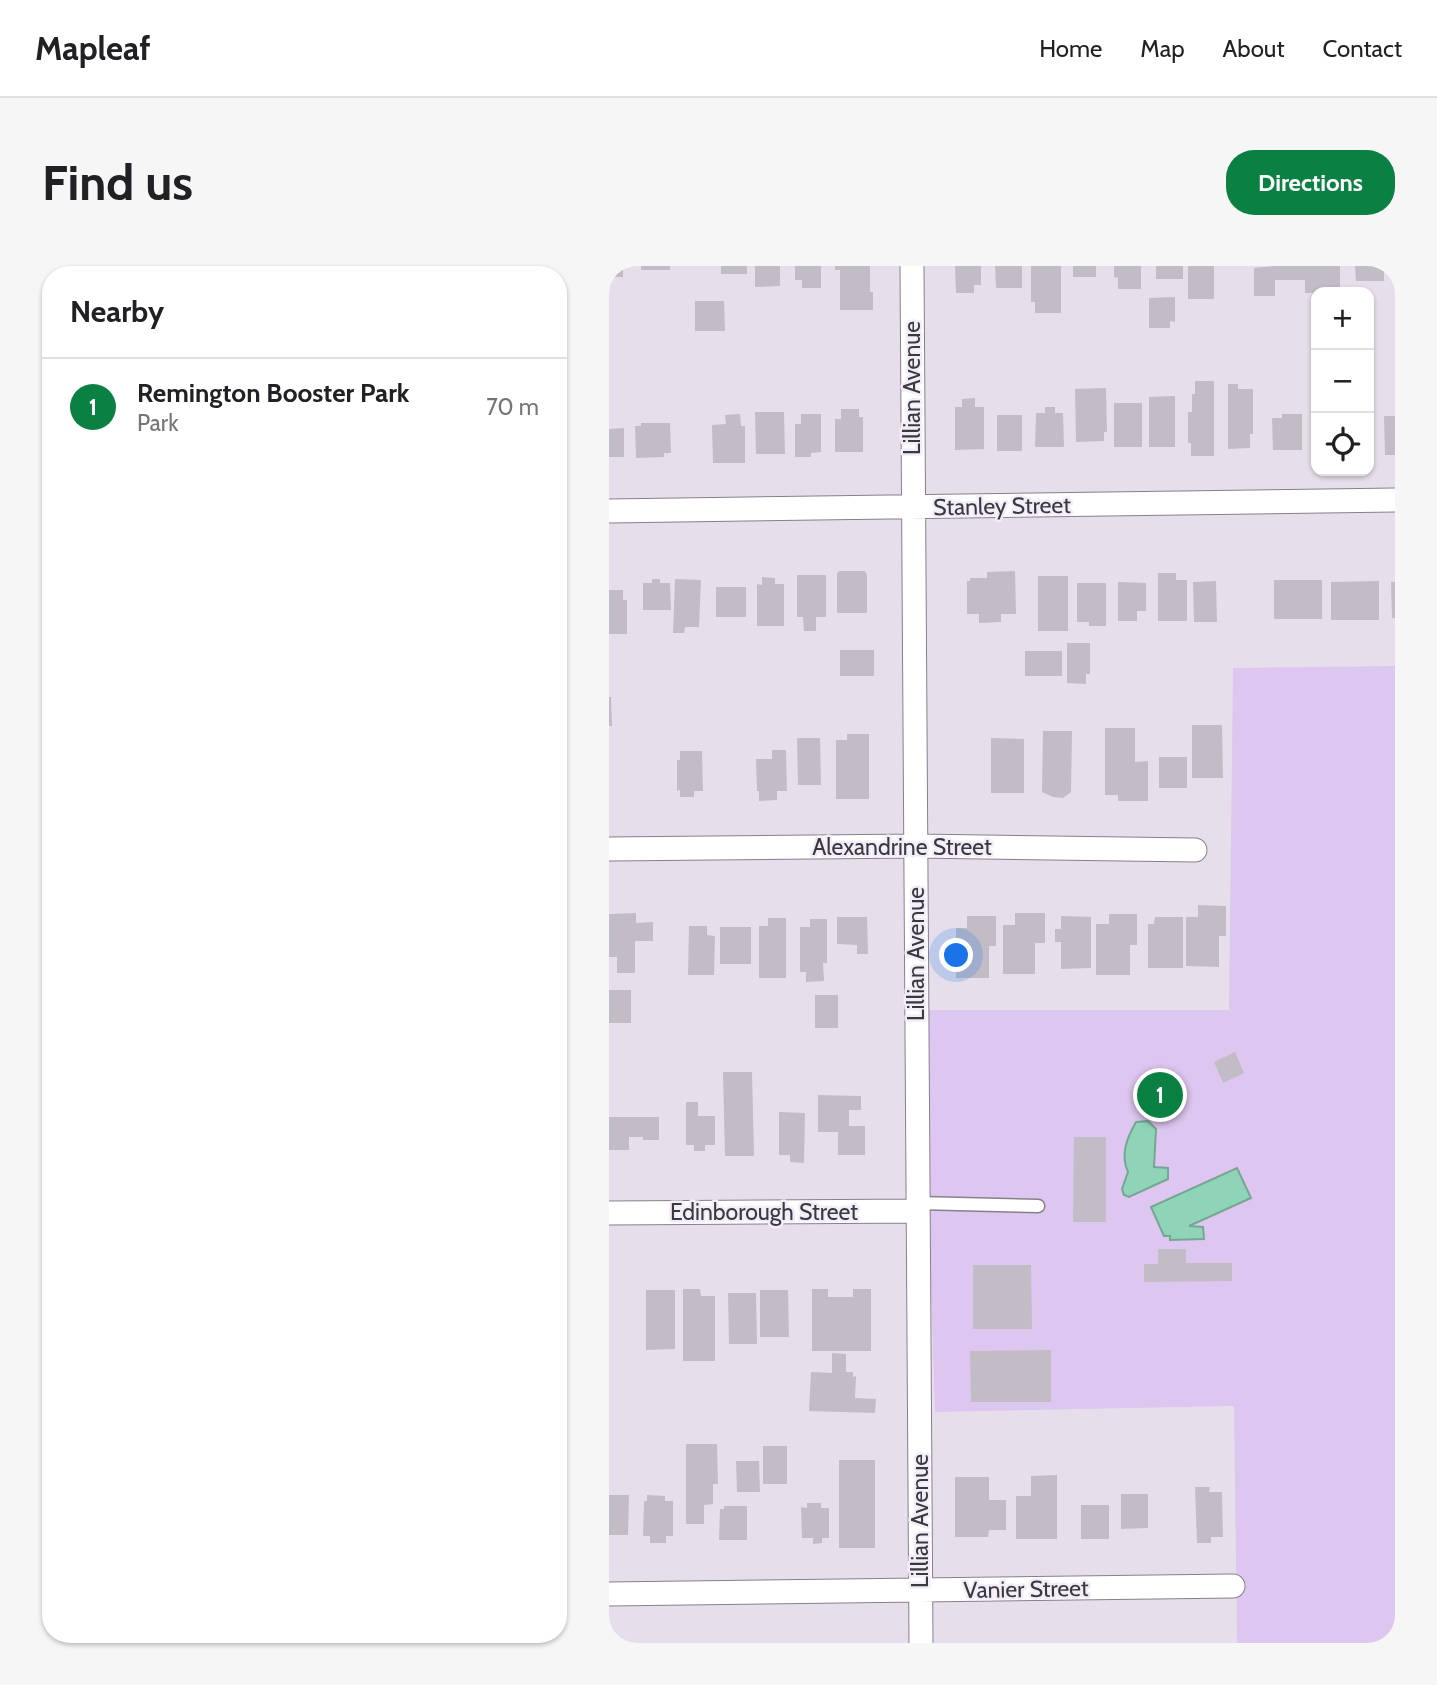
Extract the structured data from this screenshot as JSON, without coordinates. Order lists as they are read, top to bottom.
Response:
{
  "streets": {
    "street": [
      "Lillian Avenue",
      "Stanley Street",
      "Alexandrine Street",
      "Edinborough Street",
      "Vanier Street"
    ]
  },
  "crossings": [
    ["Lillian Avenue", "Stanley Street"],
    ["Lillian Avenue", "Alexandrine Street"],
    ["Lillian Avenue", "Edinborough Street"],
    ["Lillian Avenue", "Vanier Street"]
  ],
  "page": {
    "header": "Mapleaf",
    "nav": [
      "Home",
      "Map",
      "About",
      "Contact"
    ],
    "buttons": "Directions",
    "title": "Find us",
    "heading": "Nearby",
    "map_buttons": ["+", "−"],
    "list": [
      {
        "mark": "1",
        "name": "Remington Booster Park",
        "note": "Park",
        "value": "70 m"
      }
    ],
    "pins": "1"
  }
}
